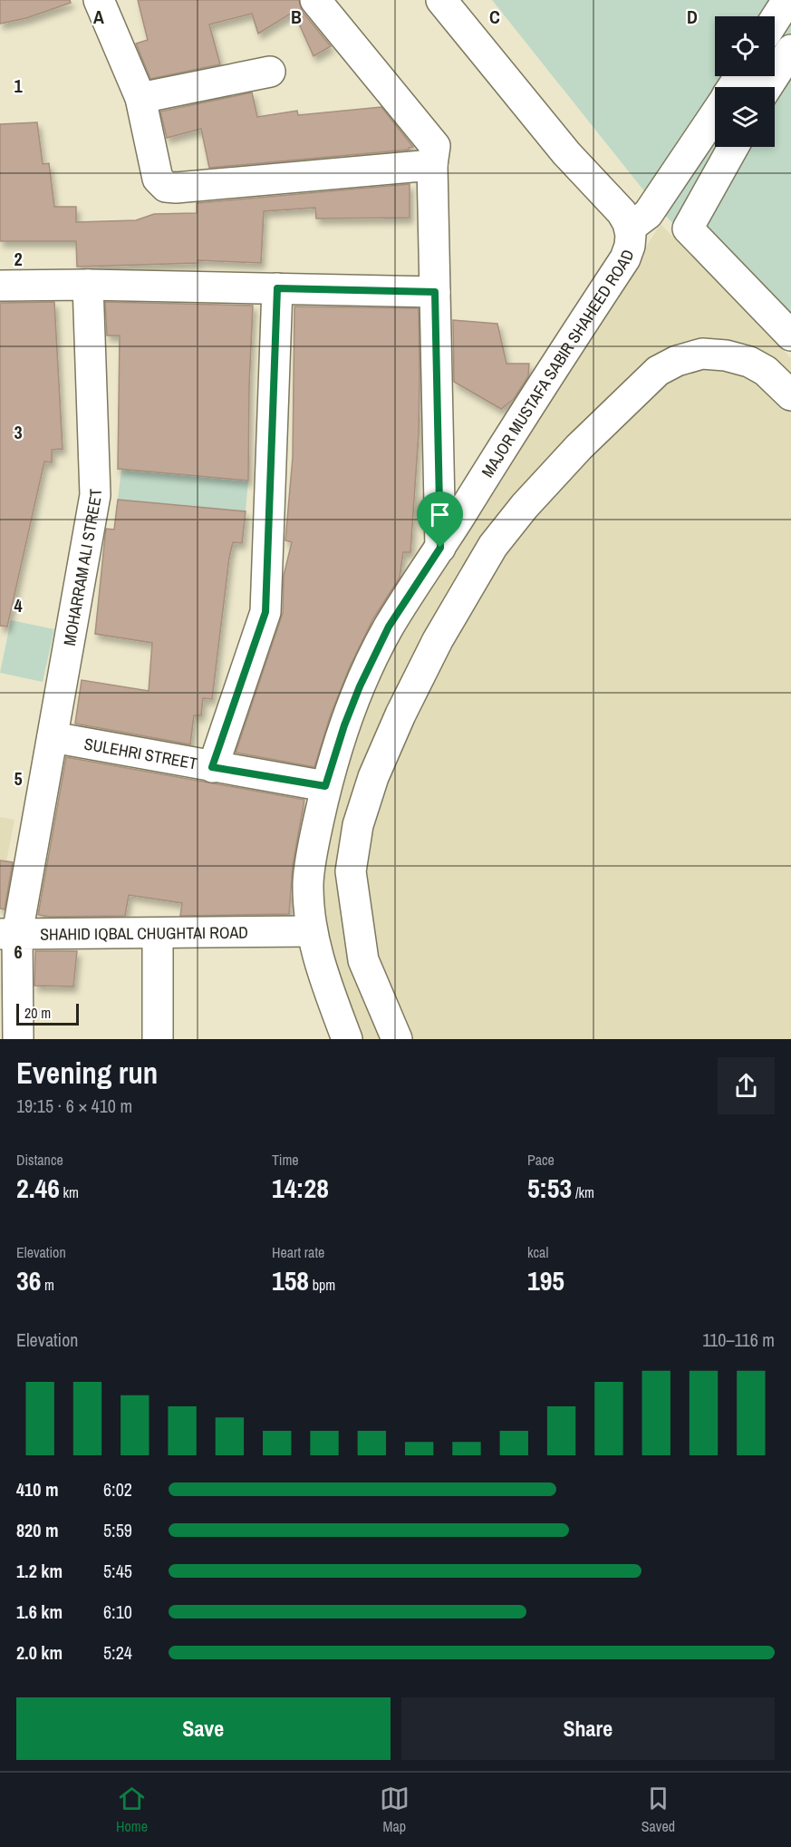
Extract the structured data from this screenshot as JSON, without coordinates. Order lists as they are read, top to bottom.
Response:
{
  "streets": {
    "street": [
      "MAJOR MUSTAFA SABIR SHAHEED ROAD",
      "MOHARRAM ALI STREET",
      "SULEHRI STREET",
      "SHAHID IQBAL CHUGHTAI ROAD"
    ]
  },
  "crossings": [
    ["MAJOR MUSTAFA SABIR SHAHEED ROAD", "SULEHRI STREET"],
    ["MAJOR MUSTAFA SABIR SHAHEED ROAD", "SHAHID IQBAL CHUGHTAI ROAD"],
    ["MOHARRAM ALI STREET", "SULEHRI STREET"],
    ["MOHARRAM ALI STREET", "SHAHID IQBAL CHUGHTAI ROAD"]
  ],
  "scale_bar": "20 m",
  "page": {
    "scale": "20 m",
    "heading": ["Evening run", "19:15 · 6 × 410 m"],
    "stats": [
      ["Distance", "2.46 km"],
      ["Time", "14:28"],
      ["Pace", "5:53 /km"],
      ["Elevation", "36 m"],
      ["Heart rate", "158 bpm"],
      ["kcal", "195"]
    ],
    "chart": ["Elevation", "110–116 m"],
    "list": [
      {
        "name": "410 m",
        "note": "6:02"
      },
      {
        "name": "820 m",
        "note": "5:59"
      },
      {
        "name": "1.2 km",
        "note": "5:45"
      },
      {
        "name": "1.6 km",
        "note": "6:10"
      },
      {
        "name": "2.0 km",
        "note": "5:24"
      }
    ],
    "buttons": ["Save", "Share"],
    "tabs": ["Home", "Map", "Saved"]
  },
  "grid": {
    "columns": [
      "A",
      "B",
      "C",
      "D"
    ],
    "rows": [
      "1",
      "2",
      "3",
      "4",
      "5",
      "6"
    ]
  }
}
